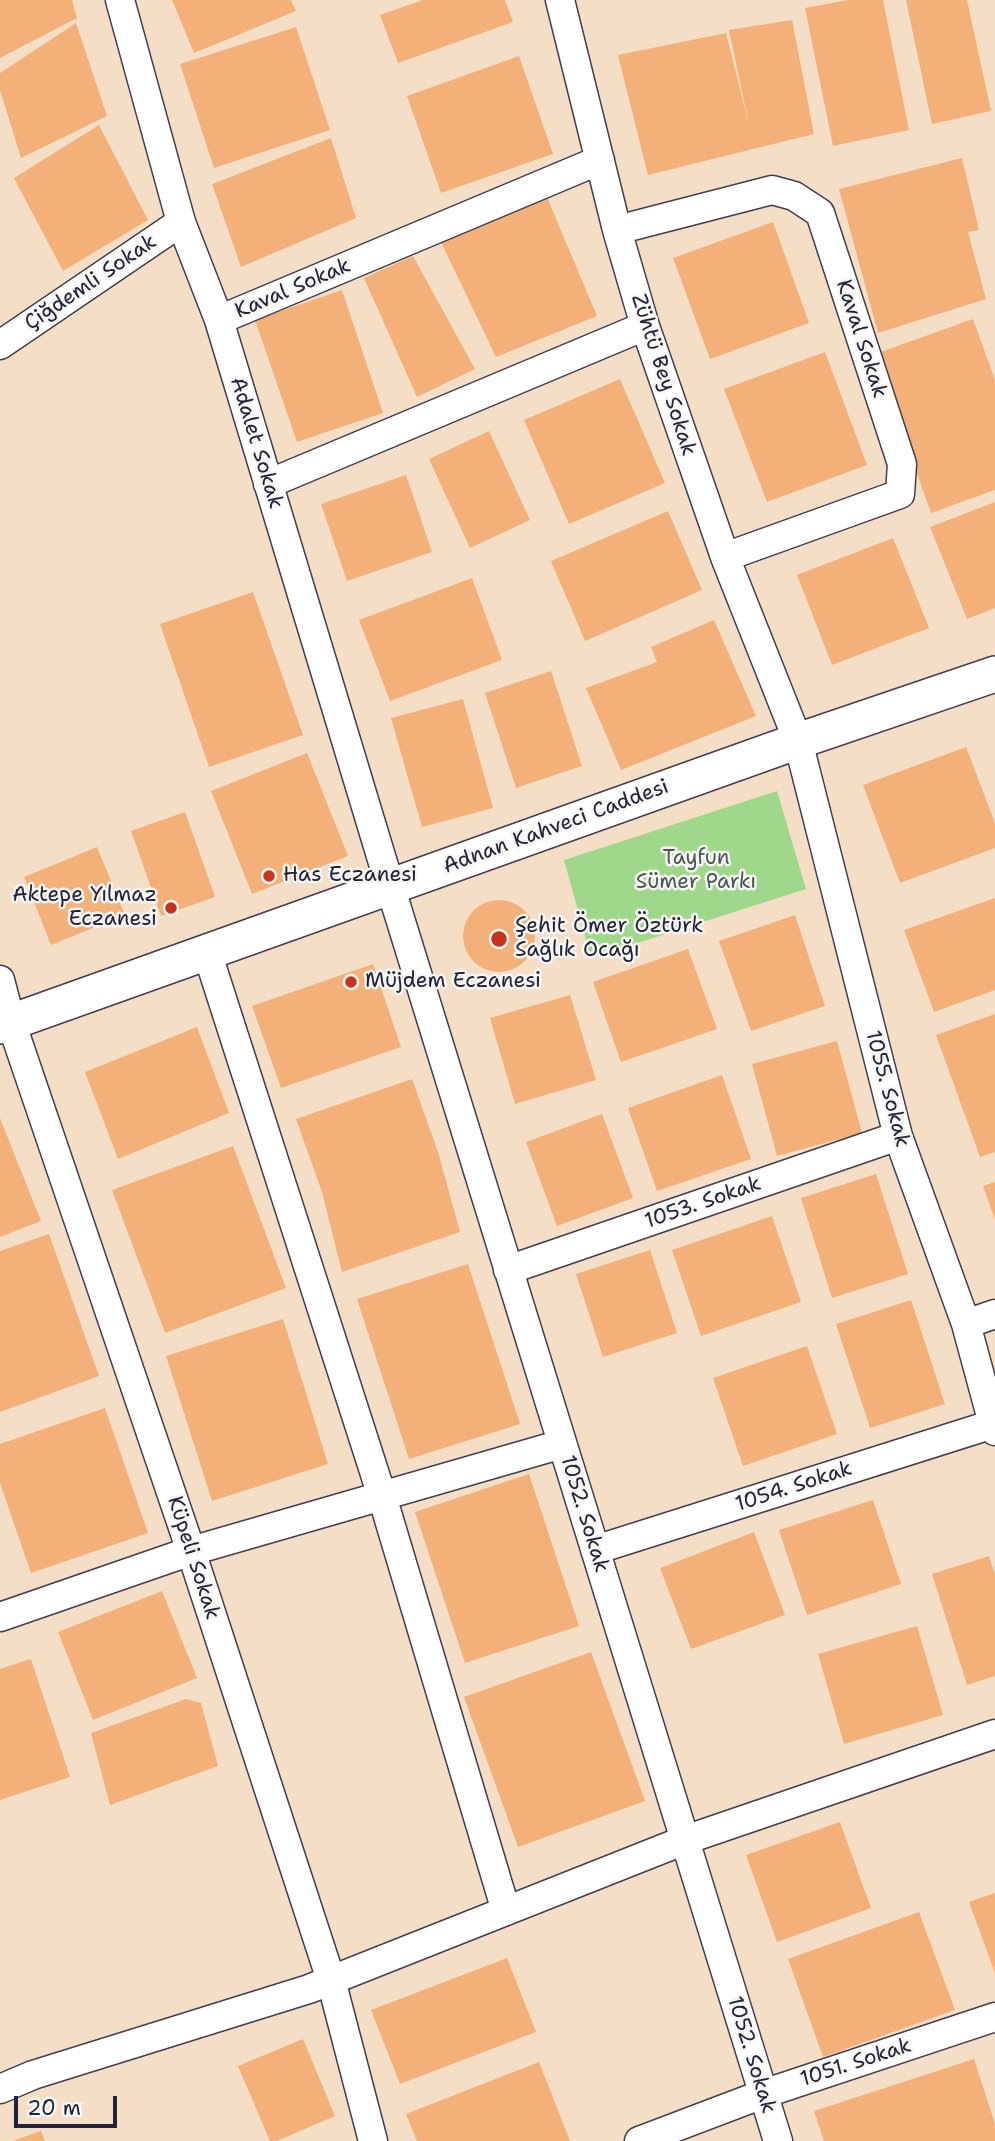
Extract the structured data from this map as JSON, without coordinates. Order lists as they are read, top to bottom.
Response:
{
  "streets": {
    "street": [
      "Çiğdemli Sokak",
      "Kaval Sokak",
      "Zühtü Bey Sokak",
      "Adalet Sokak",
      "Adnan Kahveci Caddesi",
      "1055. Sokak",
      "1053. Sokak",
      "1054. Sokak",
      "1052. Sokak",
      "Küpeli Sokak",
      "1051. Sokak"
    ]
  },
  "crossings": [
    ["Çiğdemli Sokak", "Adalet Sokak"],
    ["Kaval Sokak", "Zühtü Bey Sokak"],
    ["Kaval Sokak", "Adalet Sokak"],
    ["Zühtü Bey Sokak", "Adnan Kahveci Caddesi"],
    ["Zühtü Bey Sokak", "1055. Sokak"],
    ["Adalet Sokak", "Adnan Kahveci Caddesi"],
    ["Adalet Sokak", "1052. Sokak"],
    ["Adnan Kahveci Caddesi", "1055. Sokak"],
    ["Adnan Kahveci Caddesi", "1052. Sokak"],
    ["Adnan Kahveci Caddesi", "Küpeli Sokak"],
    ["1055. Sokak", "1053. Sokak"],
    ["1055. Sokak", "1054. Sokak"],
    ["1053. Sokak", "1052. Sokak"],
    ["1054. Sokak", "1052. Sokak"],
    ["1052. Sokak", "1051. Sokak"]
  ],
  "parks": ["Tayfun Sümer Parkı"],
  "places": [
    "Has Eczanesi",
    "Aktepe Yılmaz Eczanesi",
    "Şehit Ömer Öztürk Sağlık Ocağı",
    "Müjdem Eczanesi"
  ],
  "scale_bar": "20 m"
}
